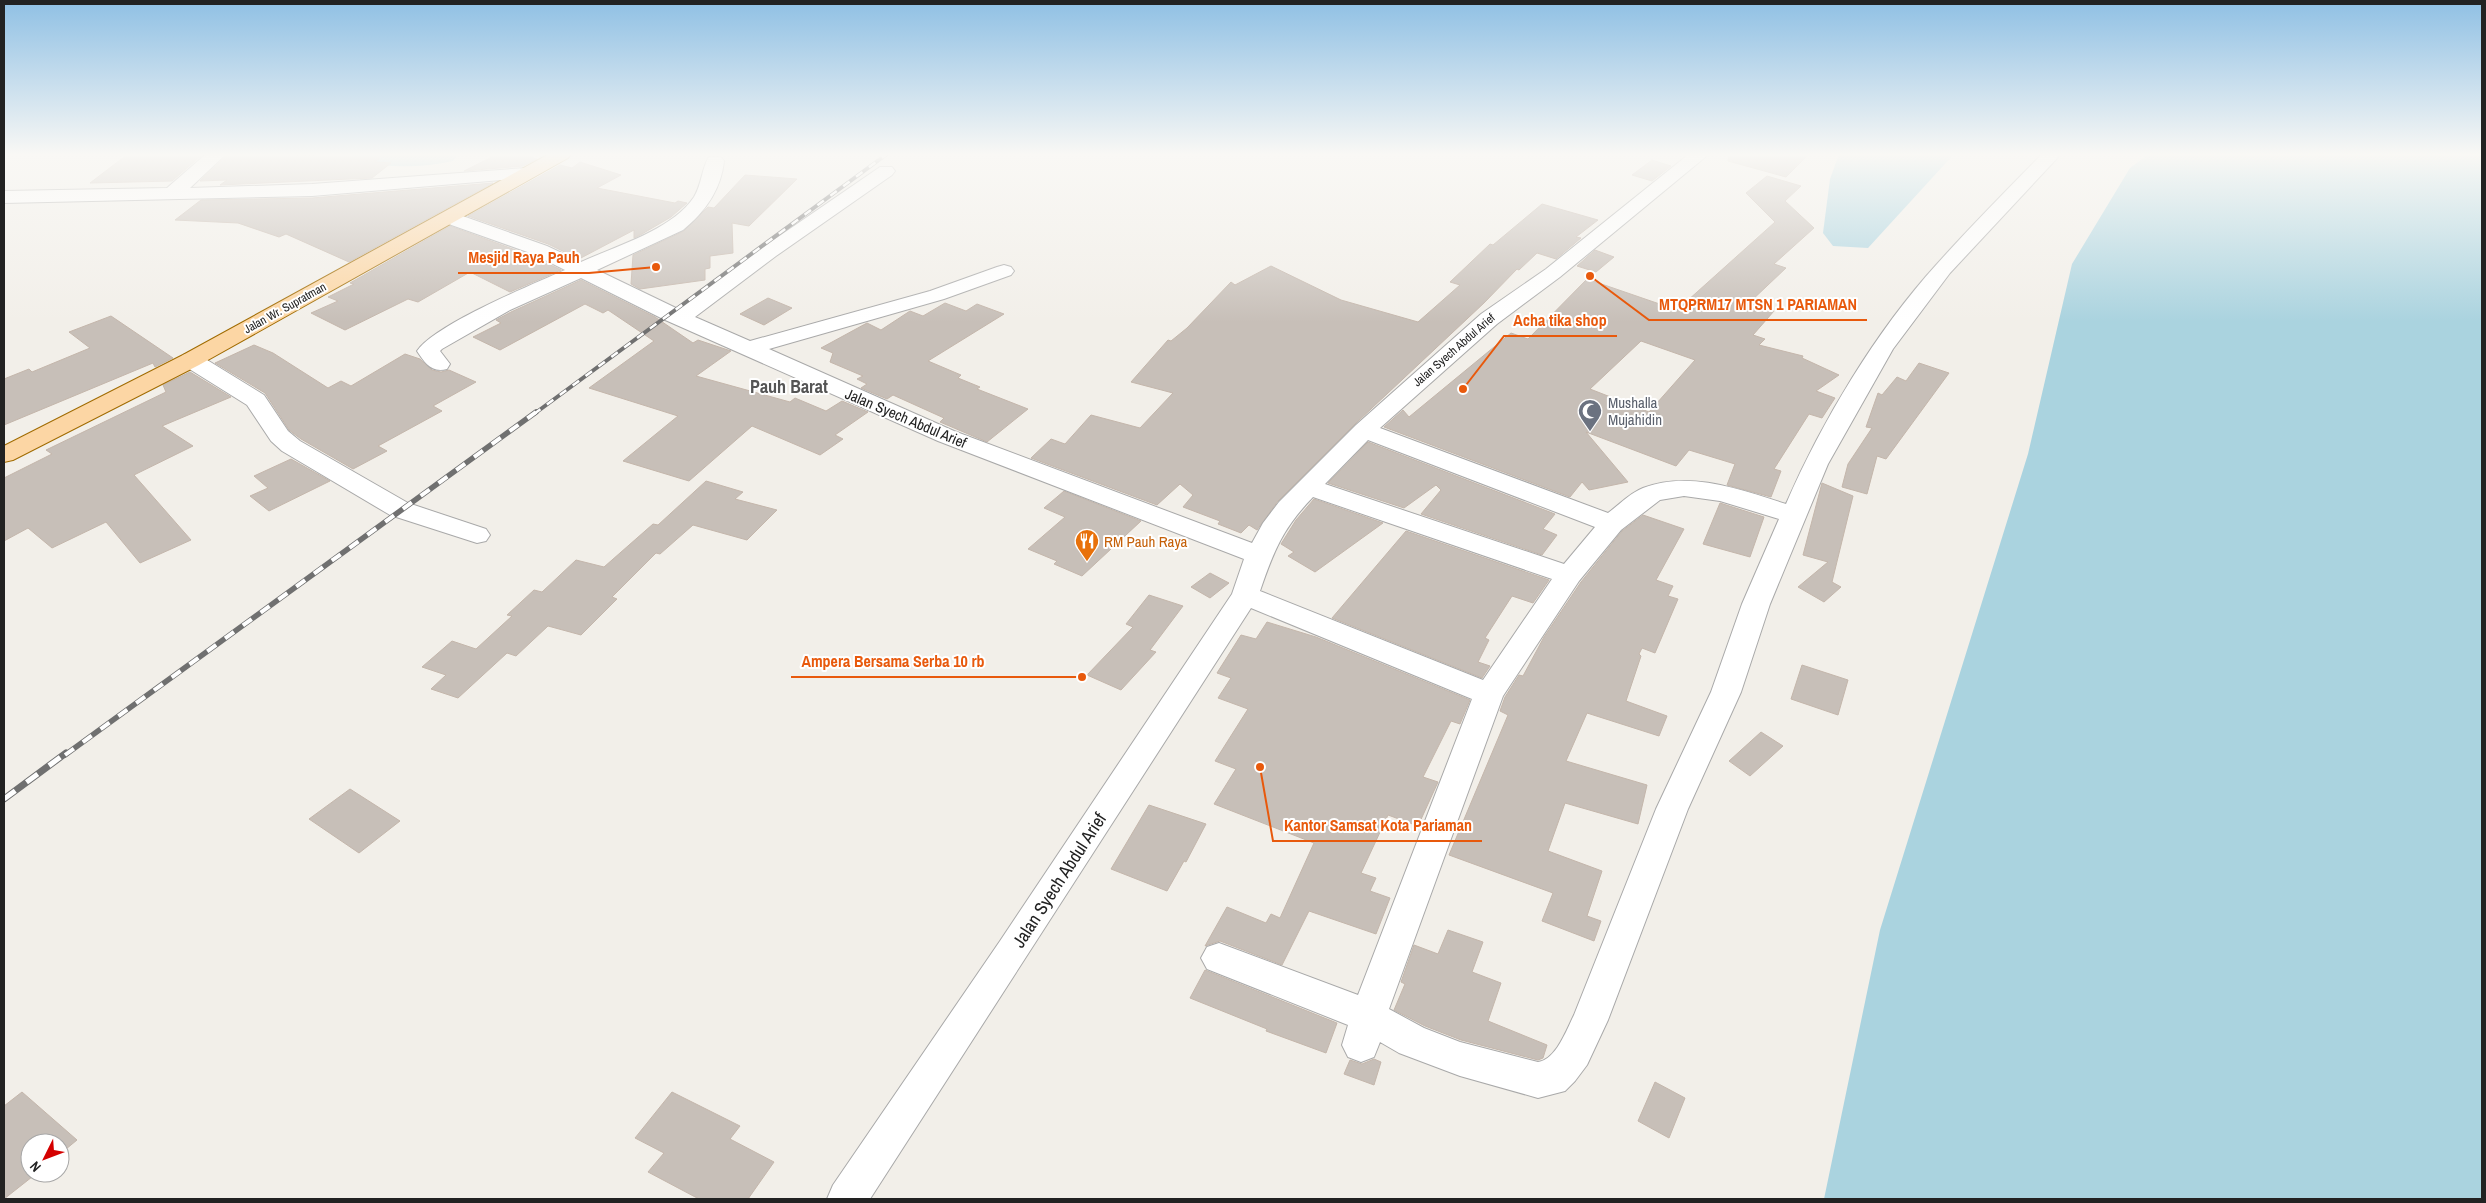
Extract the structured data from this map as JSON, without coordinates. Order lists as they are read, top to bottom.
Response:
{
  "streets": {
    "main road": ["Jalan Wr. Supratman"],
    "street": ["Jalan Syech Abdul Arief"]
  },
  "crossings": [
    ["Jalan Wr. Supratman", "Jalan Syech Abdul Arief"]
  ],
  "districts": ["Pauh Barat"],
  "places": {
    "other": [
      "Mesjid Raya Pauh",
      "MTQPRM17 MTSN 1 PARIAMAN",
      "Acha tika shop",
      "Ampera Bersama Serba 10 rb",
      "Kantor Samsat Kota Pariaman"
    ],
    "mosque": ["Mushalla Mujahidin"],
    "restaurant": ["RM Pauh Raya"]
  },
  "north": "bottom left"
}
